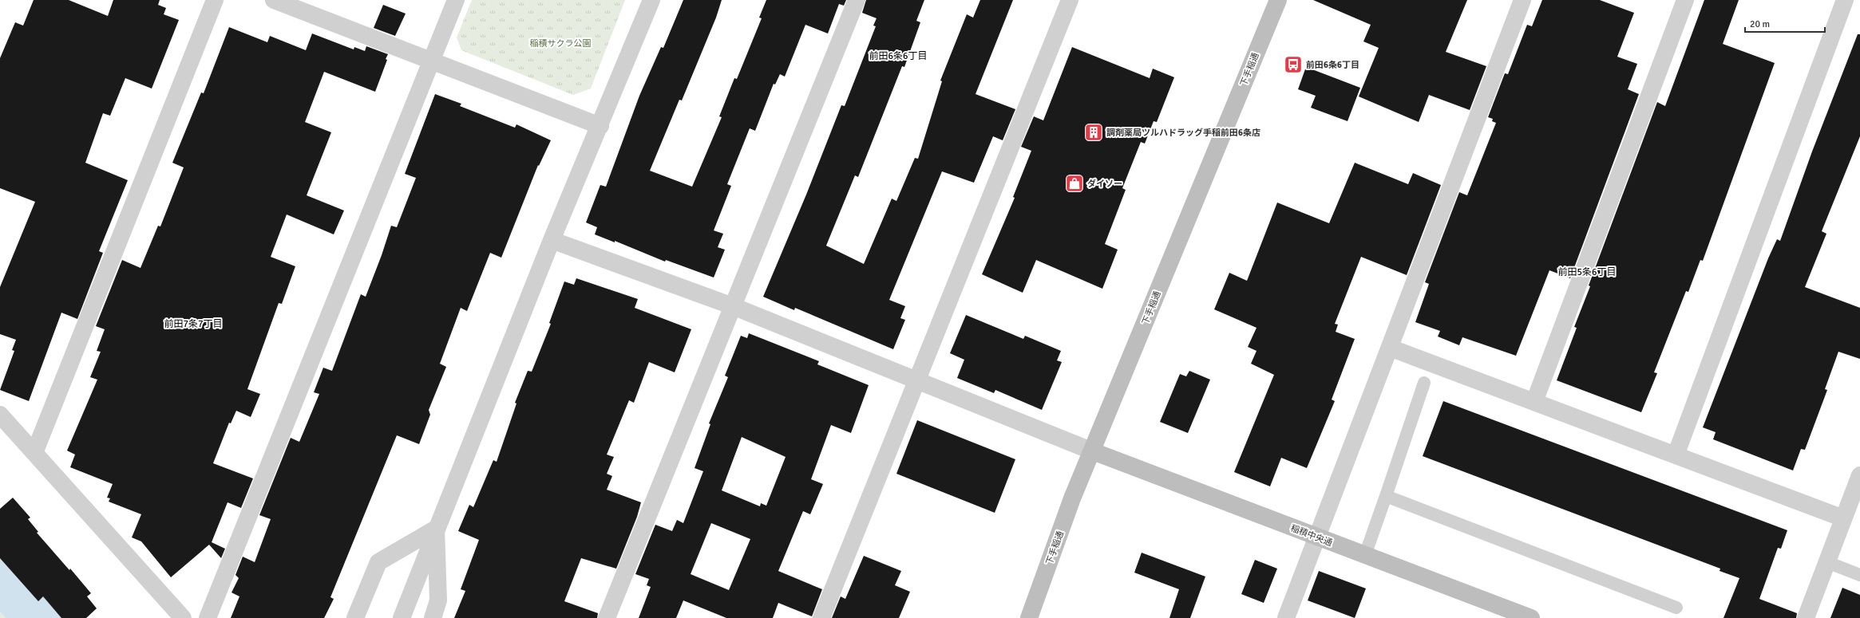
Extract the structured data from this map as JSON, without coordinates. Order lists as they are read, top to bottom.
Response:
{
  "streets": {
    "main road": ["下手稲通", "稲積中央通"]
  },
  "crossings": [
    ["下手稲通", "稲積中央通"]
  ],
  "districts": ["前田6条6丁目", "前田5条6丁目", "前田7条7丁目"],
  "parks": ["稲積サクラ公園"],
  "places": {
    "bus stop": ["前田6条6丁目"],
    "building": ["調剤薬局ツルハドラッグ手稲前田6条店"],
    "shop": ["ダイソー"]
  },
  "scale_bar": "20 m"
}
